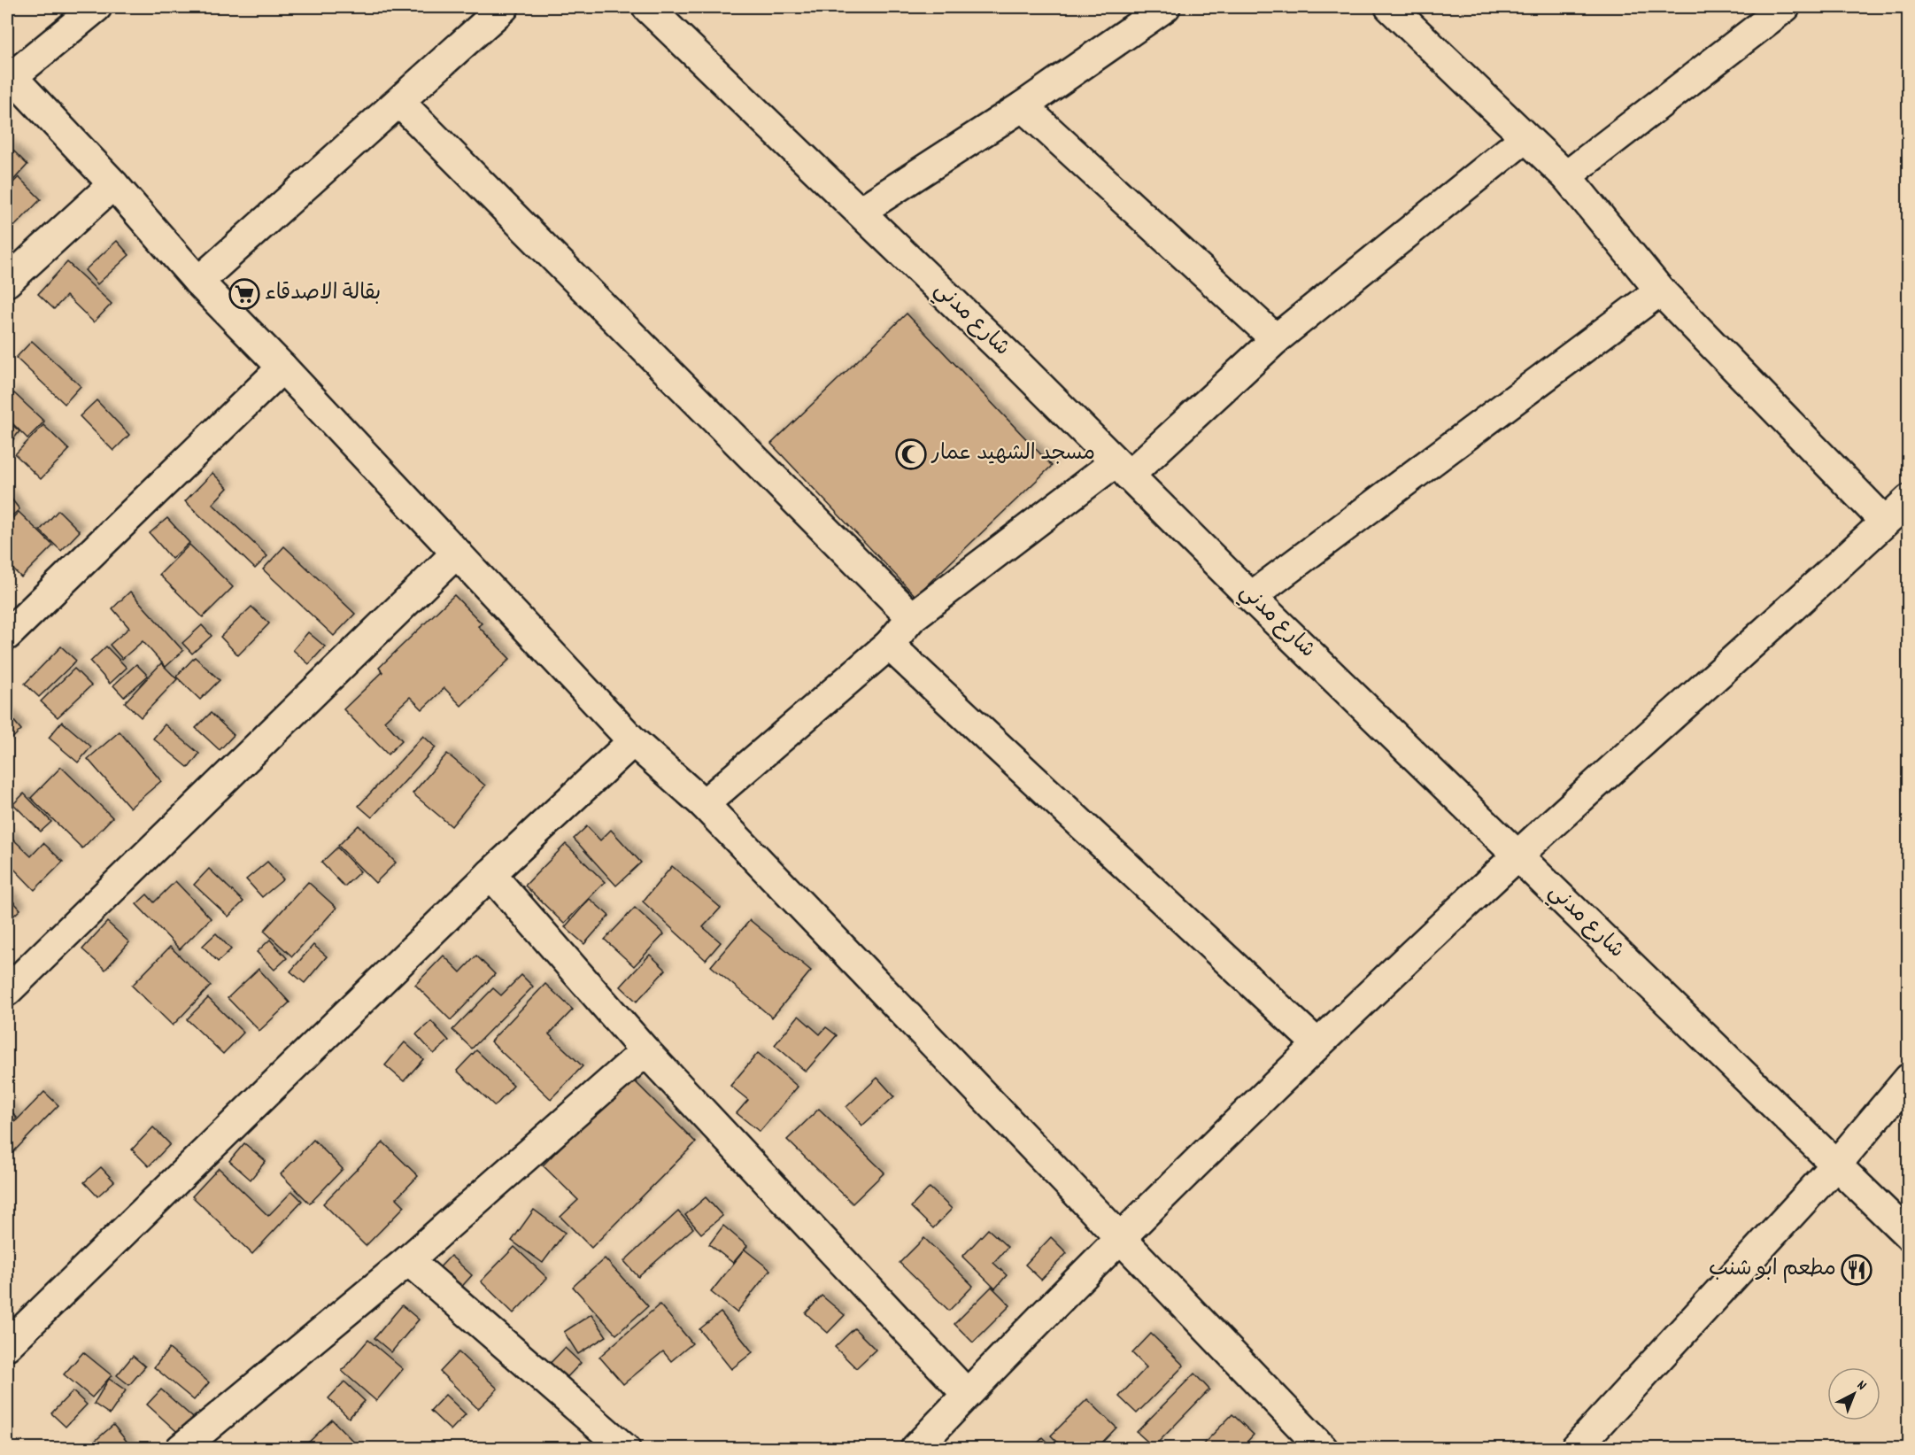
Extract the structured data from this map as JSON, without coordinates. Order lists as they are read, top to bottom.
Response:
{
  "streets": {
    "street": ["شارع مدني"]
  },
  "places": {
    "supermarket": ["بقالة الاصدقاء"],
    "mosque": ["مسجد الشهيد عمار"],
    "restaurant": ["مطعم ابو شنب"]
  },
  "north": "top right"
}
